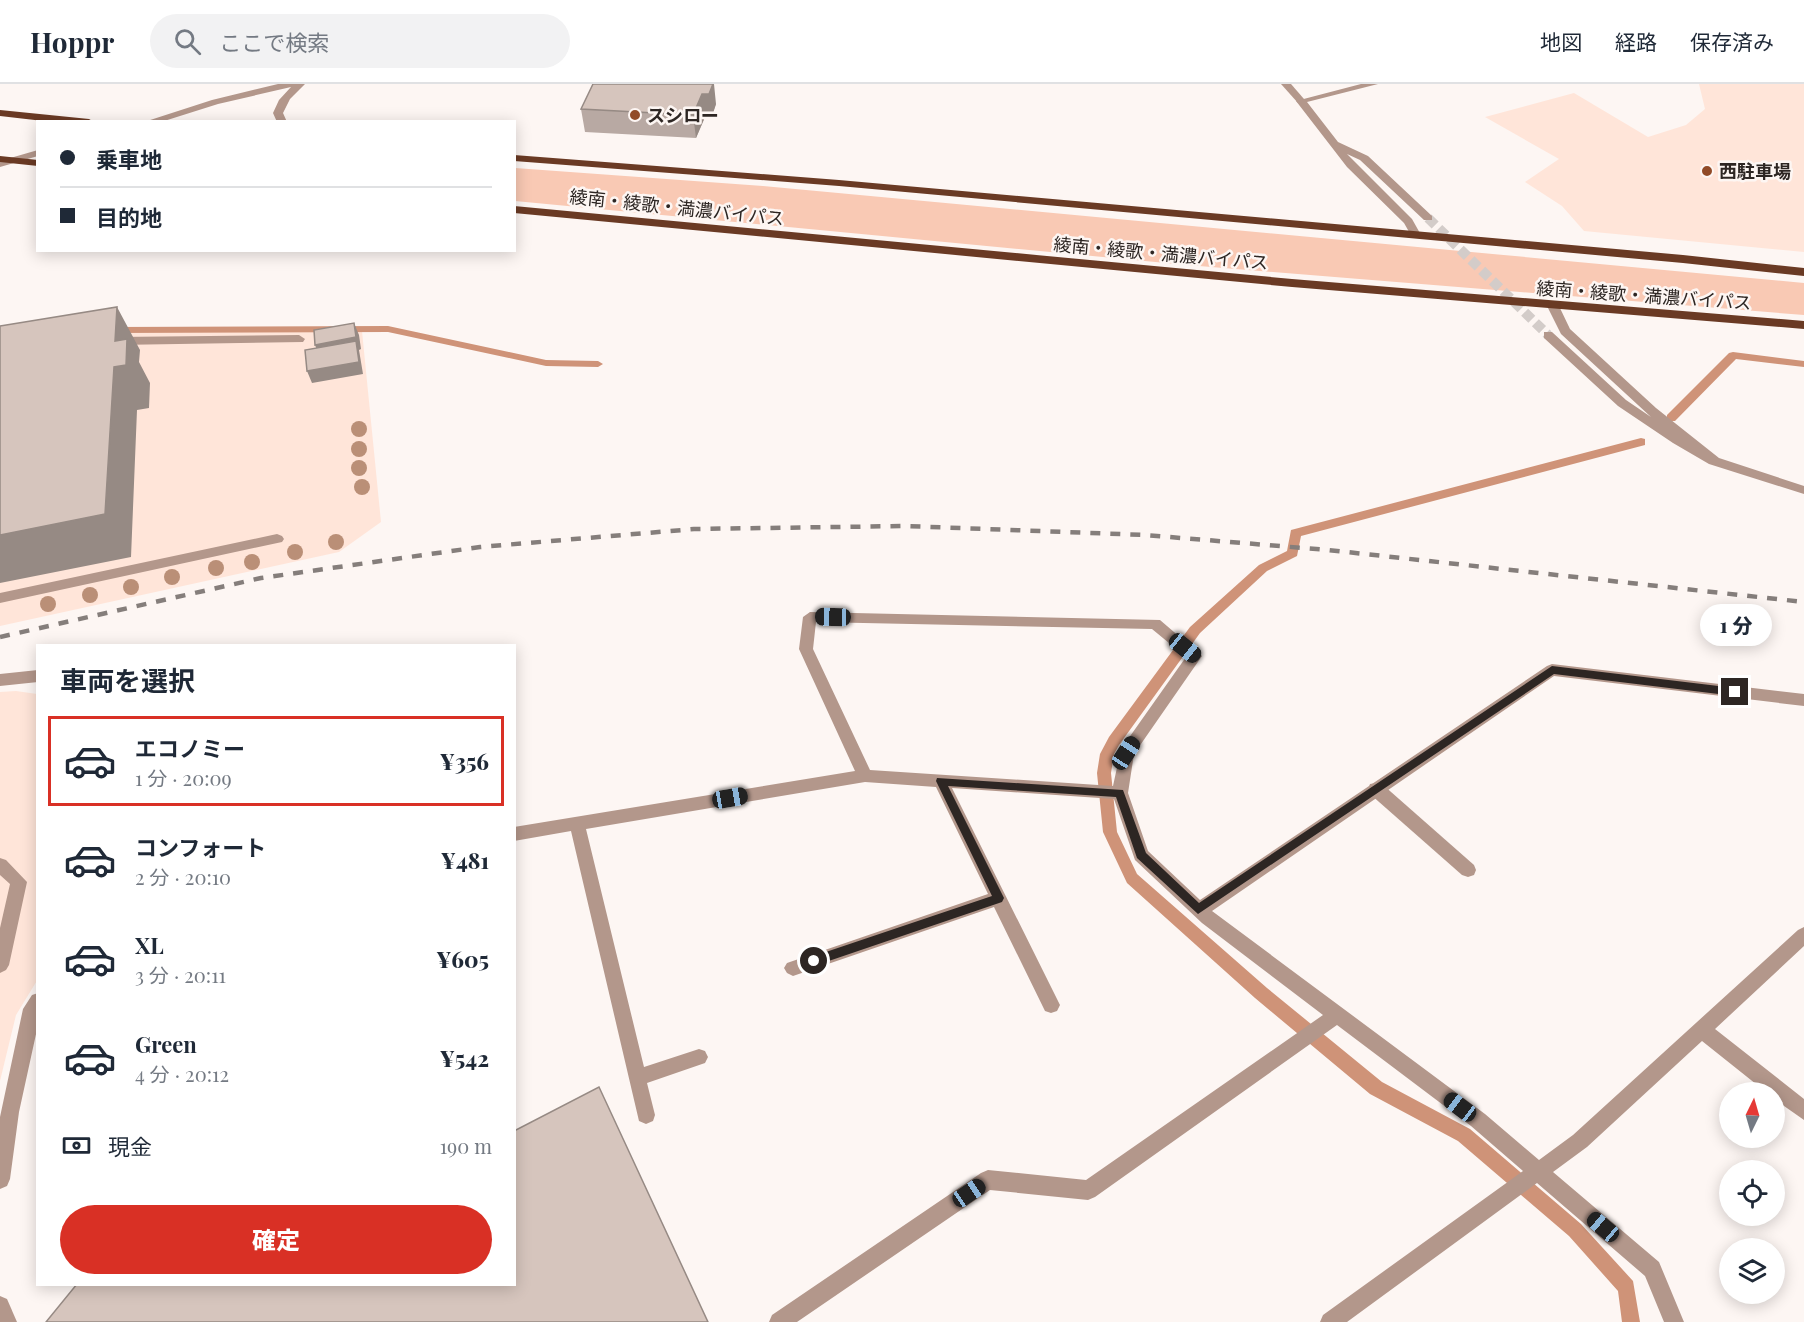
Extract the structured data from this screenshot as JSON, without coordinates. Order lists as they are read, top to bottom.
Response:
{
  "streets": {
    "highway": ["綾南・綾歌・満濃バイパス"]
  },
  "places": ["スシロー", "西駐車場"],
  "north": "top",
  "page": {
    "header": "Hoppr",
    "search": "ここで検索",
    "nav": ["地図", "経路", "保存済み"],
    "banner": ["乗車地", "目的地"],
    "bubble": "1 分",
    "heading": "車両を選択",
    "list": [
      {
        "name": "エコノミー",
        "note": "1 分 · 20:09",
        "value": "¥356"
      },
      {
        "name": "コンフォート",
        "note": "2 分 · 20:10",
        "value": "¥481"
      },
      {
        "name": "XL",
        "note": "3 分 · 20:11",
        "value": "¥605"
      },
      {
        "name": "Green",
        "note": "4 分 · 20:12",
        "value": "¥542"
      }
    ],
    "pay": ["現金", "190 m"],
    "buttons": "確定"
  }
}
